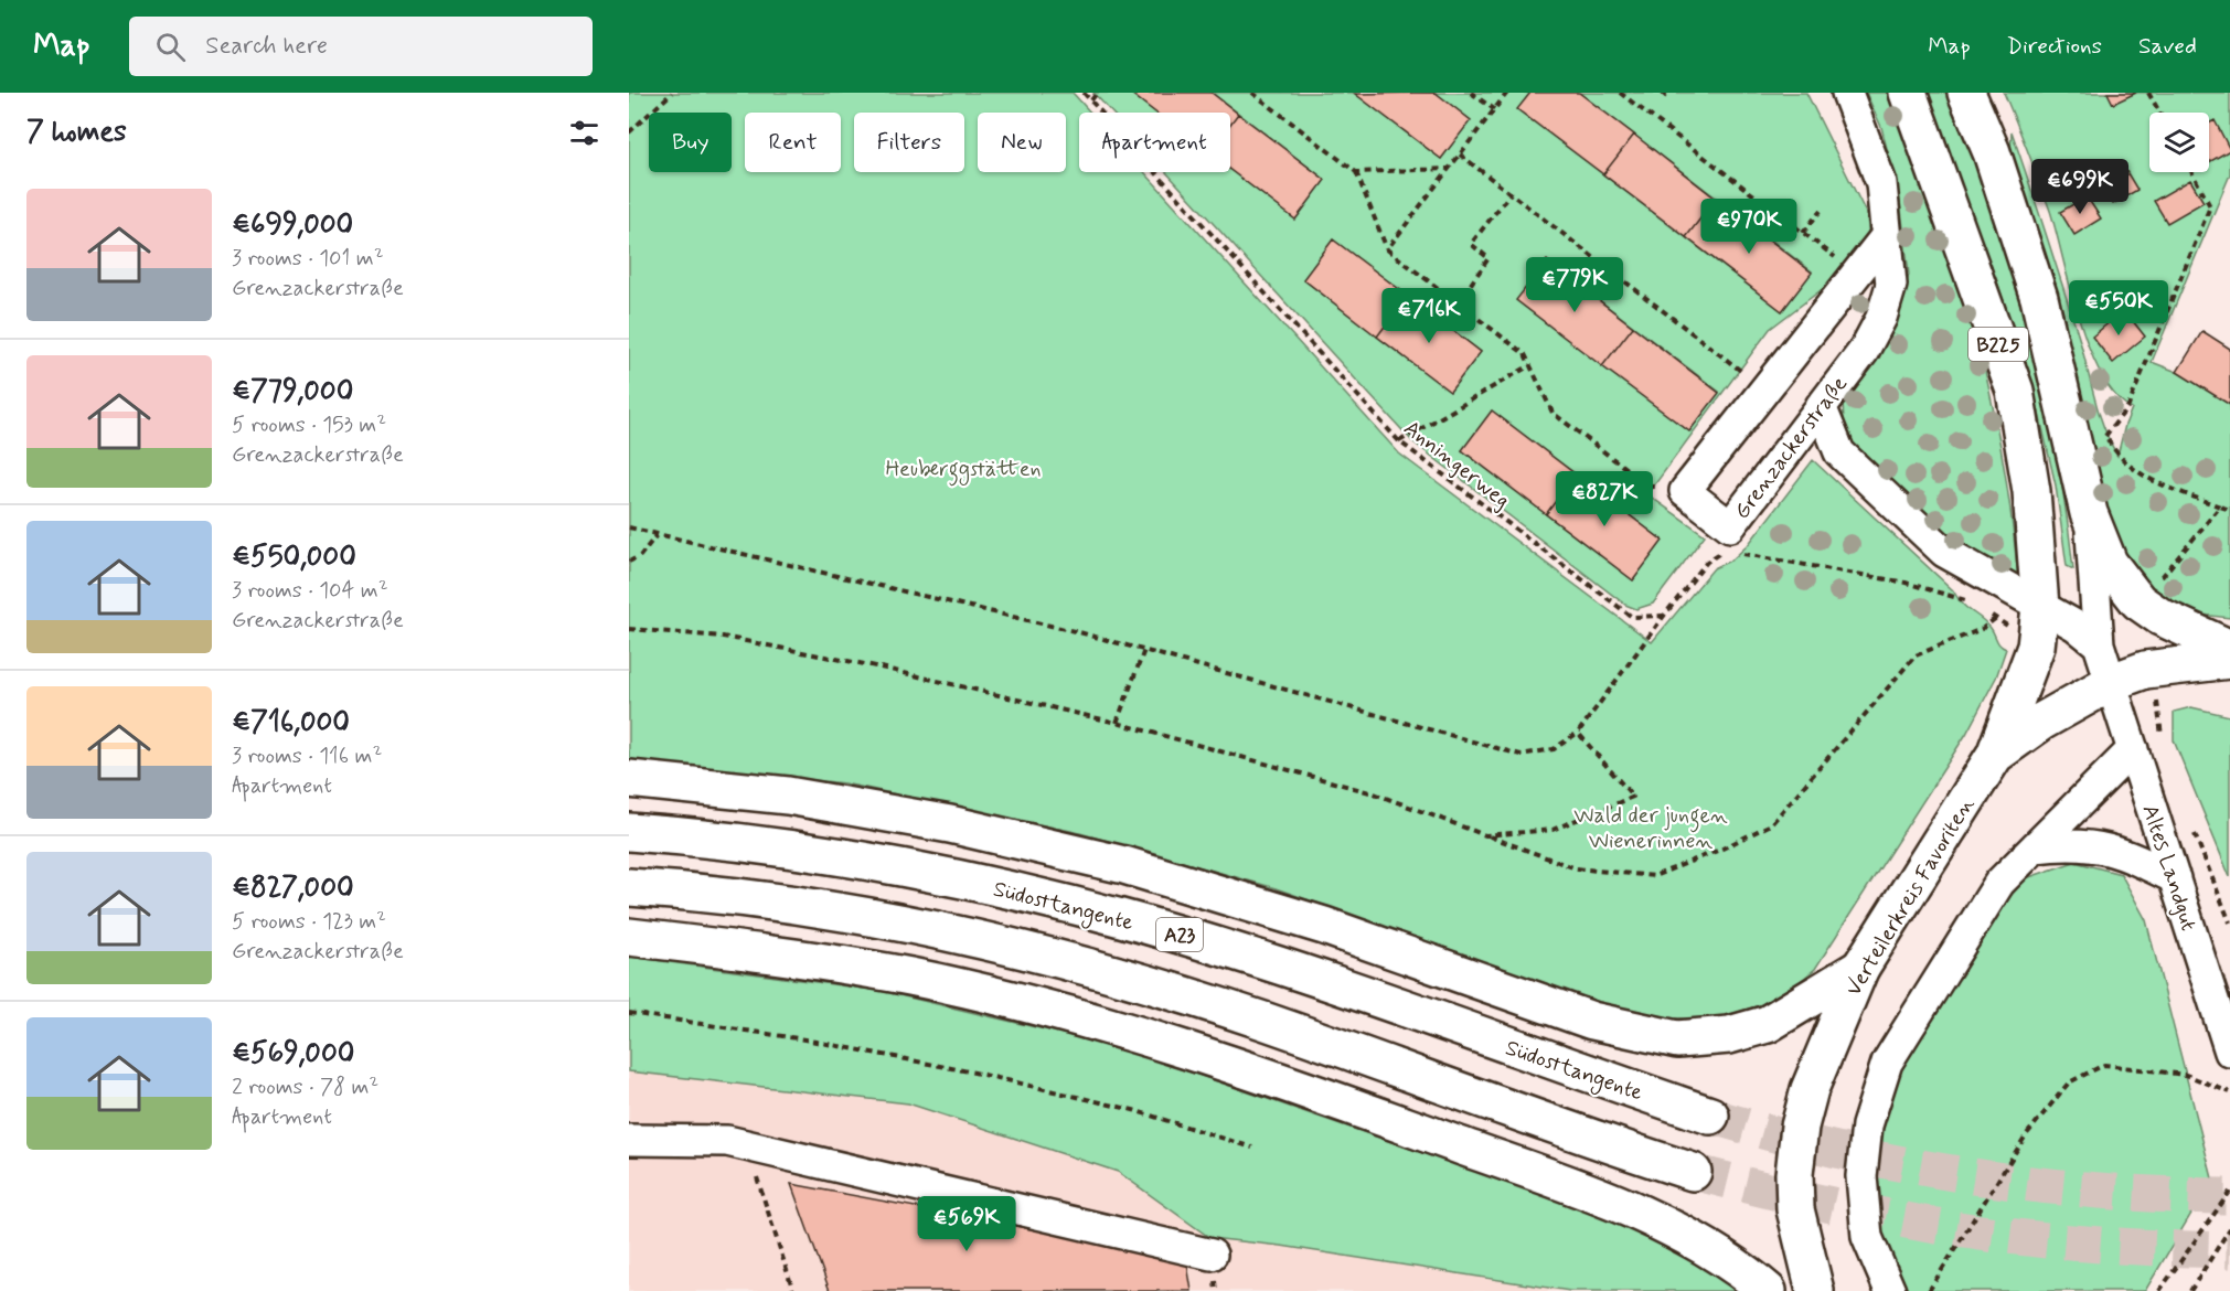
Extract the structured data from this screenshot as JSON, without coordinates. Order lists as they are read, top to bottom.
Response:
{
  "streets": {
    "main road": [
      "B225",
      "Verteilerkreis Favoriten",
      "Südosttangente",
      "A23"
    ],
    "street": ["Grenzackerstraße", "Altes Landgut"],
    "path": ["Anningerweg"]
  },
  "crossings": [
    ["B225", "Verteilerkreis Favoriten"],
    ["Altes Landgut", "Verteilerkreis Favoriten"]
  ],
  "parks": ["Heuberggstätten", "Wald der jungen Wienerinnen"],
  "page": {
    "header": "Map",
    "search": "Search here",
    "nav": ["Map", "Directions", "Saved"],
    "heading": "7 homes",
    "chip": [
      "Buy",
      "Rent",
      "Filters",
      "New",
      "Apartment"
    ],
    "price": [
      "€699K",
      "€970K",
      "€779K",
      "€550K",
      "€716K",
      "€827K",
      "€569K"
    ],
    "list": [
      {
        "name": "€699,000",
        "note": "3 rooms · 101 m² · Grenzackerstraße"
      },
      {
        "name": "€779,000",
        "note": "5 rooms · 153 m² · Grenzackerstraße"
      },
      {
        "name": "€550,000",
        "note": "3 rooms · 104 m² · Grenzackerstraße"
      },
      {
        "name": "€716,000",
        "note": "3 rooms · 116 m² · Apartment"
      },
      {
        "name": "€827,000",
        "note": "5 rooms · 123 m² · Grenzackerstraße"
      },
      {
        "name": "€569,000",
        "note": "2 rooms · 78 m² · Apartment"
      }
    ]
  }
}
